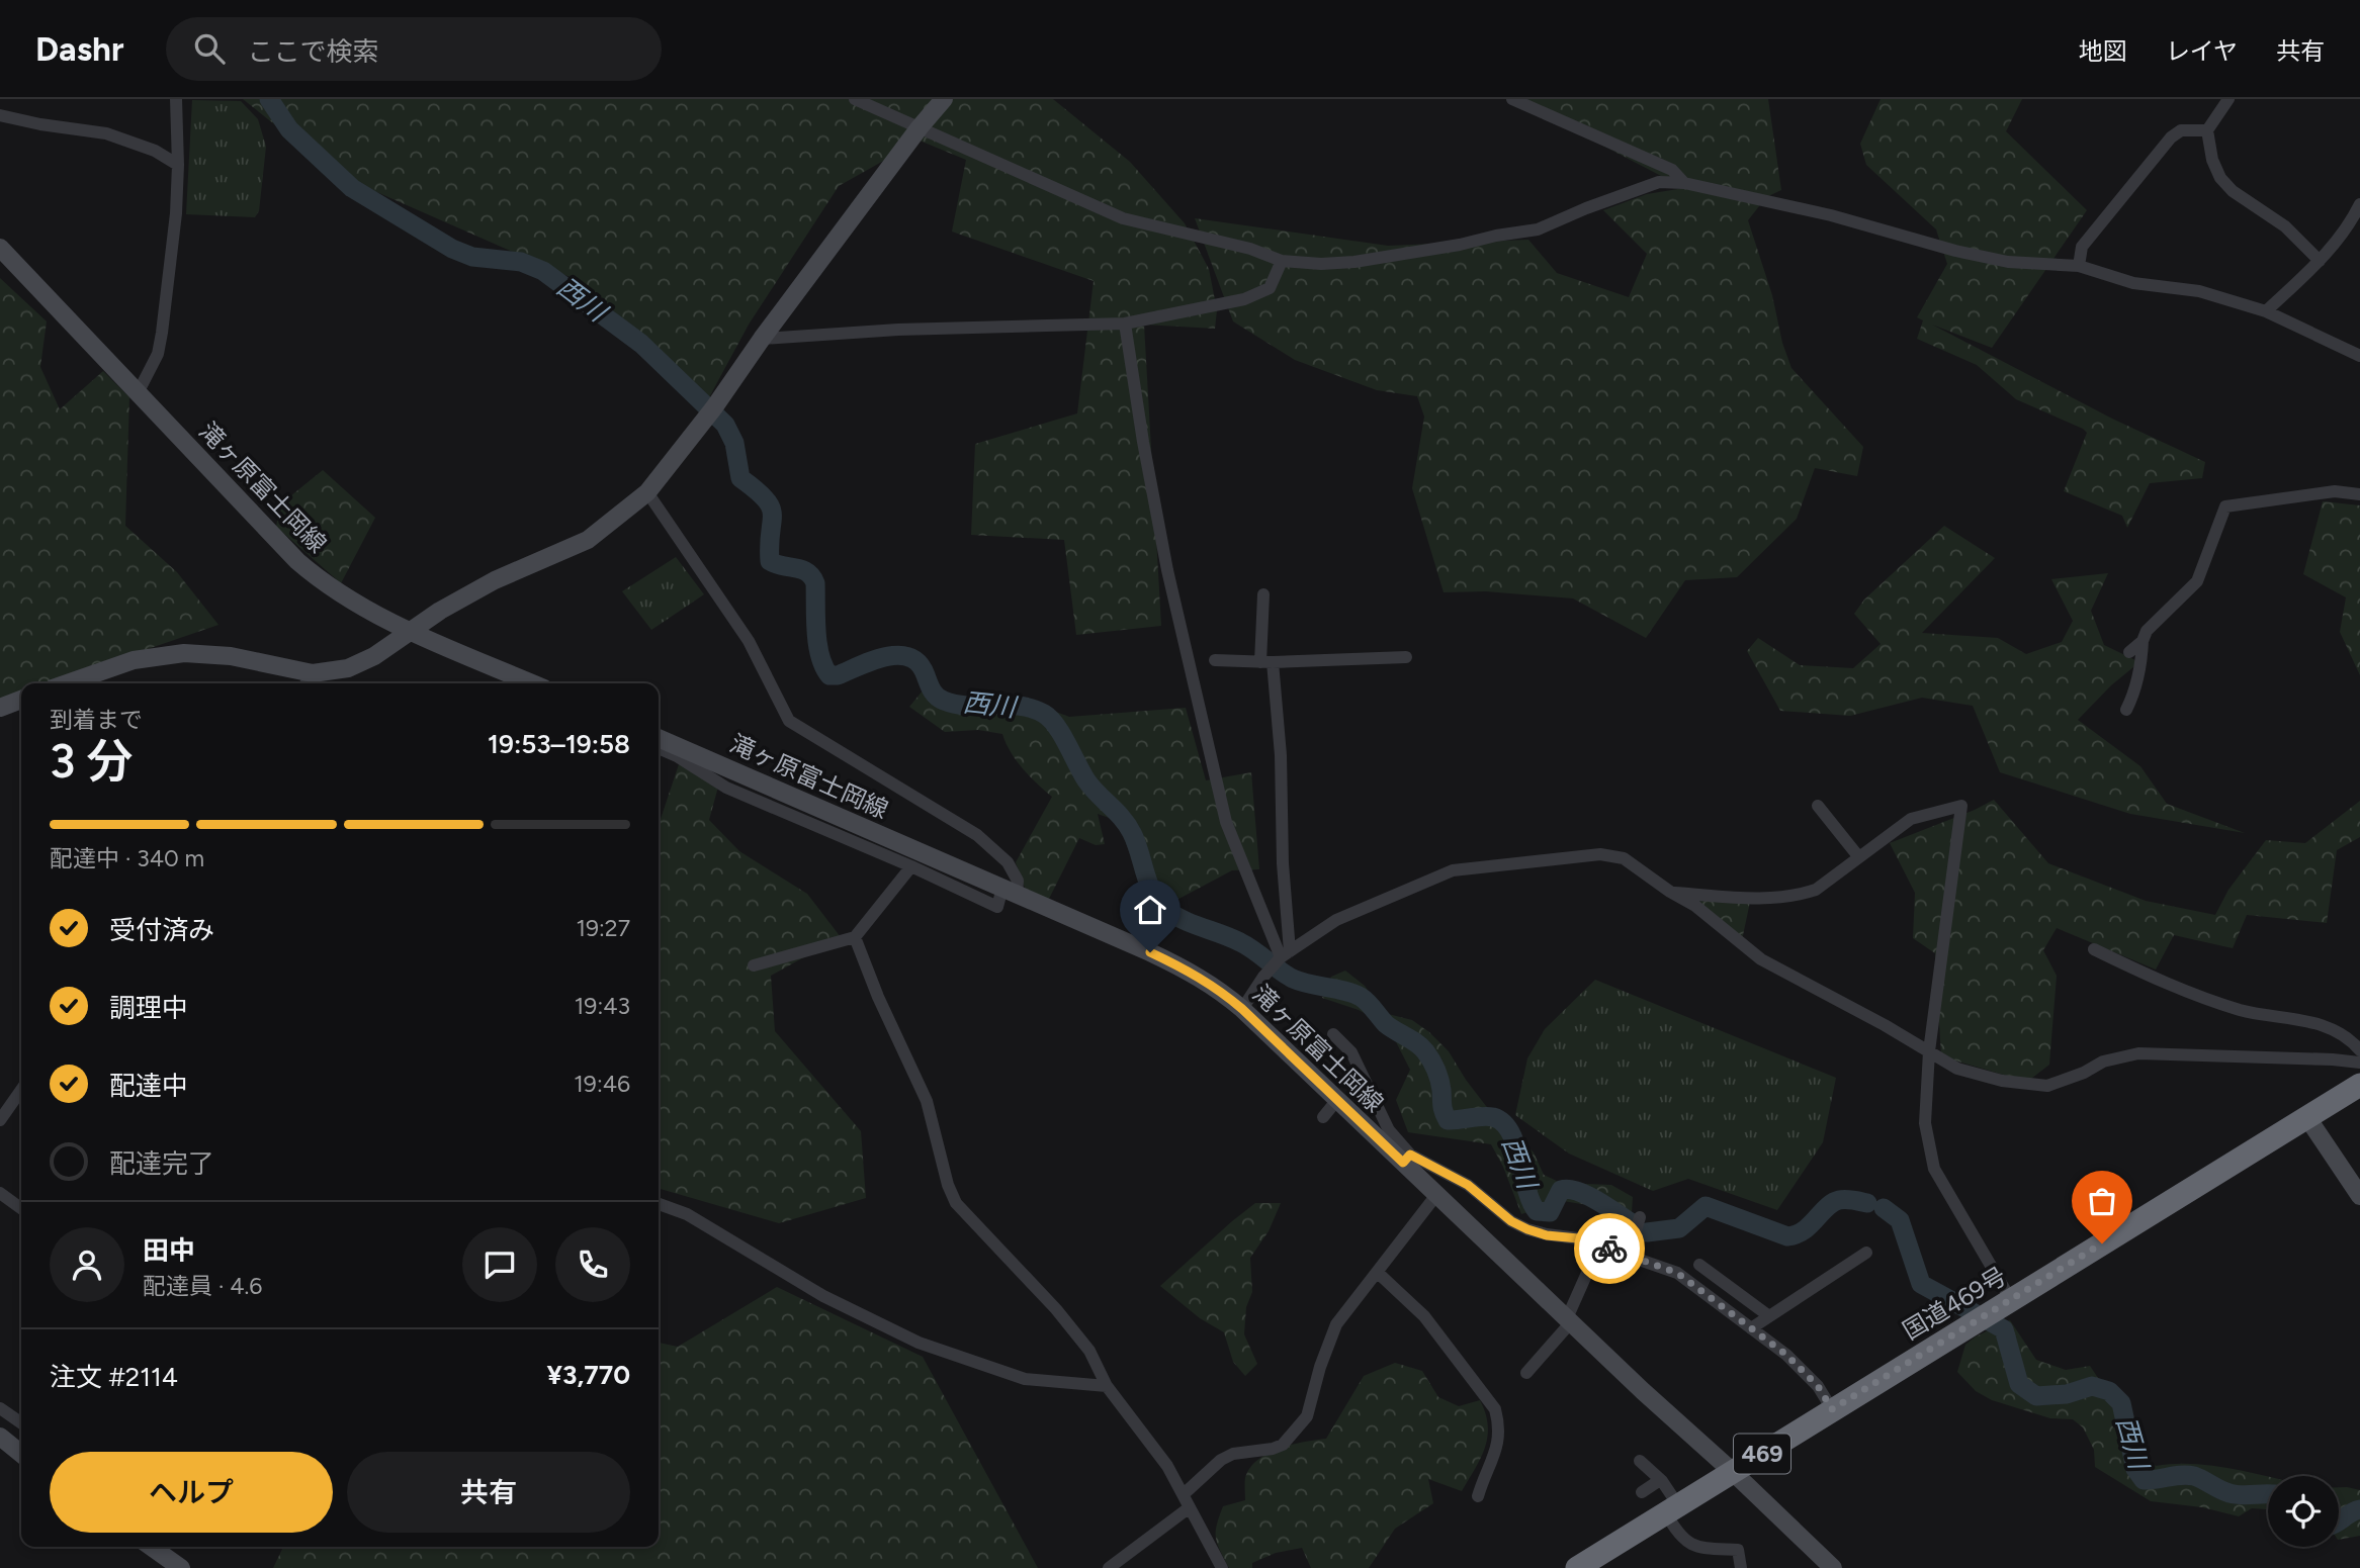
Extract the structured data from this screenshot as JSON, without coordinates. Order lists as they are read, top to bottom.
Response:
{
  "streets": {
    "highway": ["国道469号", "469"],
    "main road": ["滝ヶ原富士岡線"]
  },
  "crossings": [
    ["滝ヶ原富士岡線", "国道469号"]
  ],
  "water": ["西川"],
  "page": {
    "header": "Dashr",
    "search": "ここで検索",
    "nav": ["地図", "レイヤ", "共有"],
    "heading": ["3 分", "到着まで", "19:53–19:58"],
    "panel": [
      "田中",
      "配達員 · 4.6",
      "注文 #2114",
      "¥3,770"
    ],
    "bar": "配達中 · 340 m",
    "list": [
      ["受付済み", "19:27"],
      ["調理中", "19:43"],
      ["配達中", "19:46"],
      "配達完了"
    ],
    "buttons": ["ヘルプ", "共有"]
  }
}
